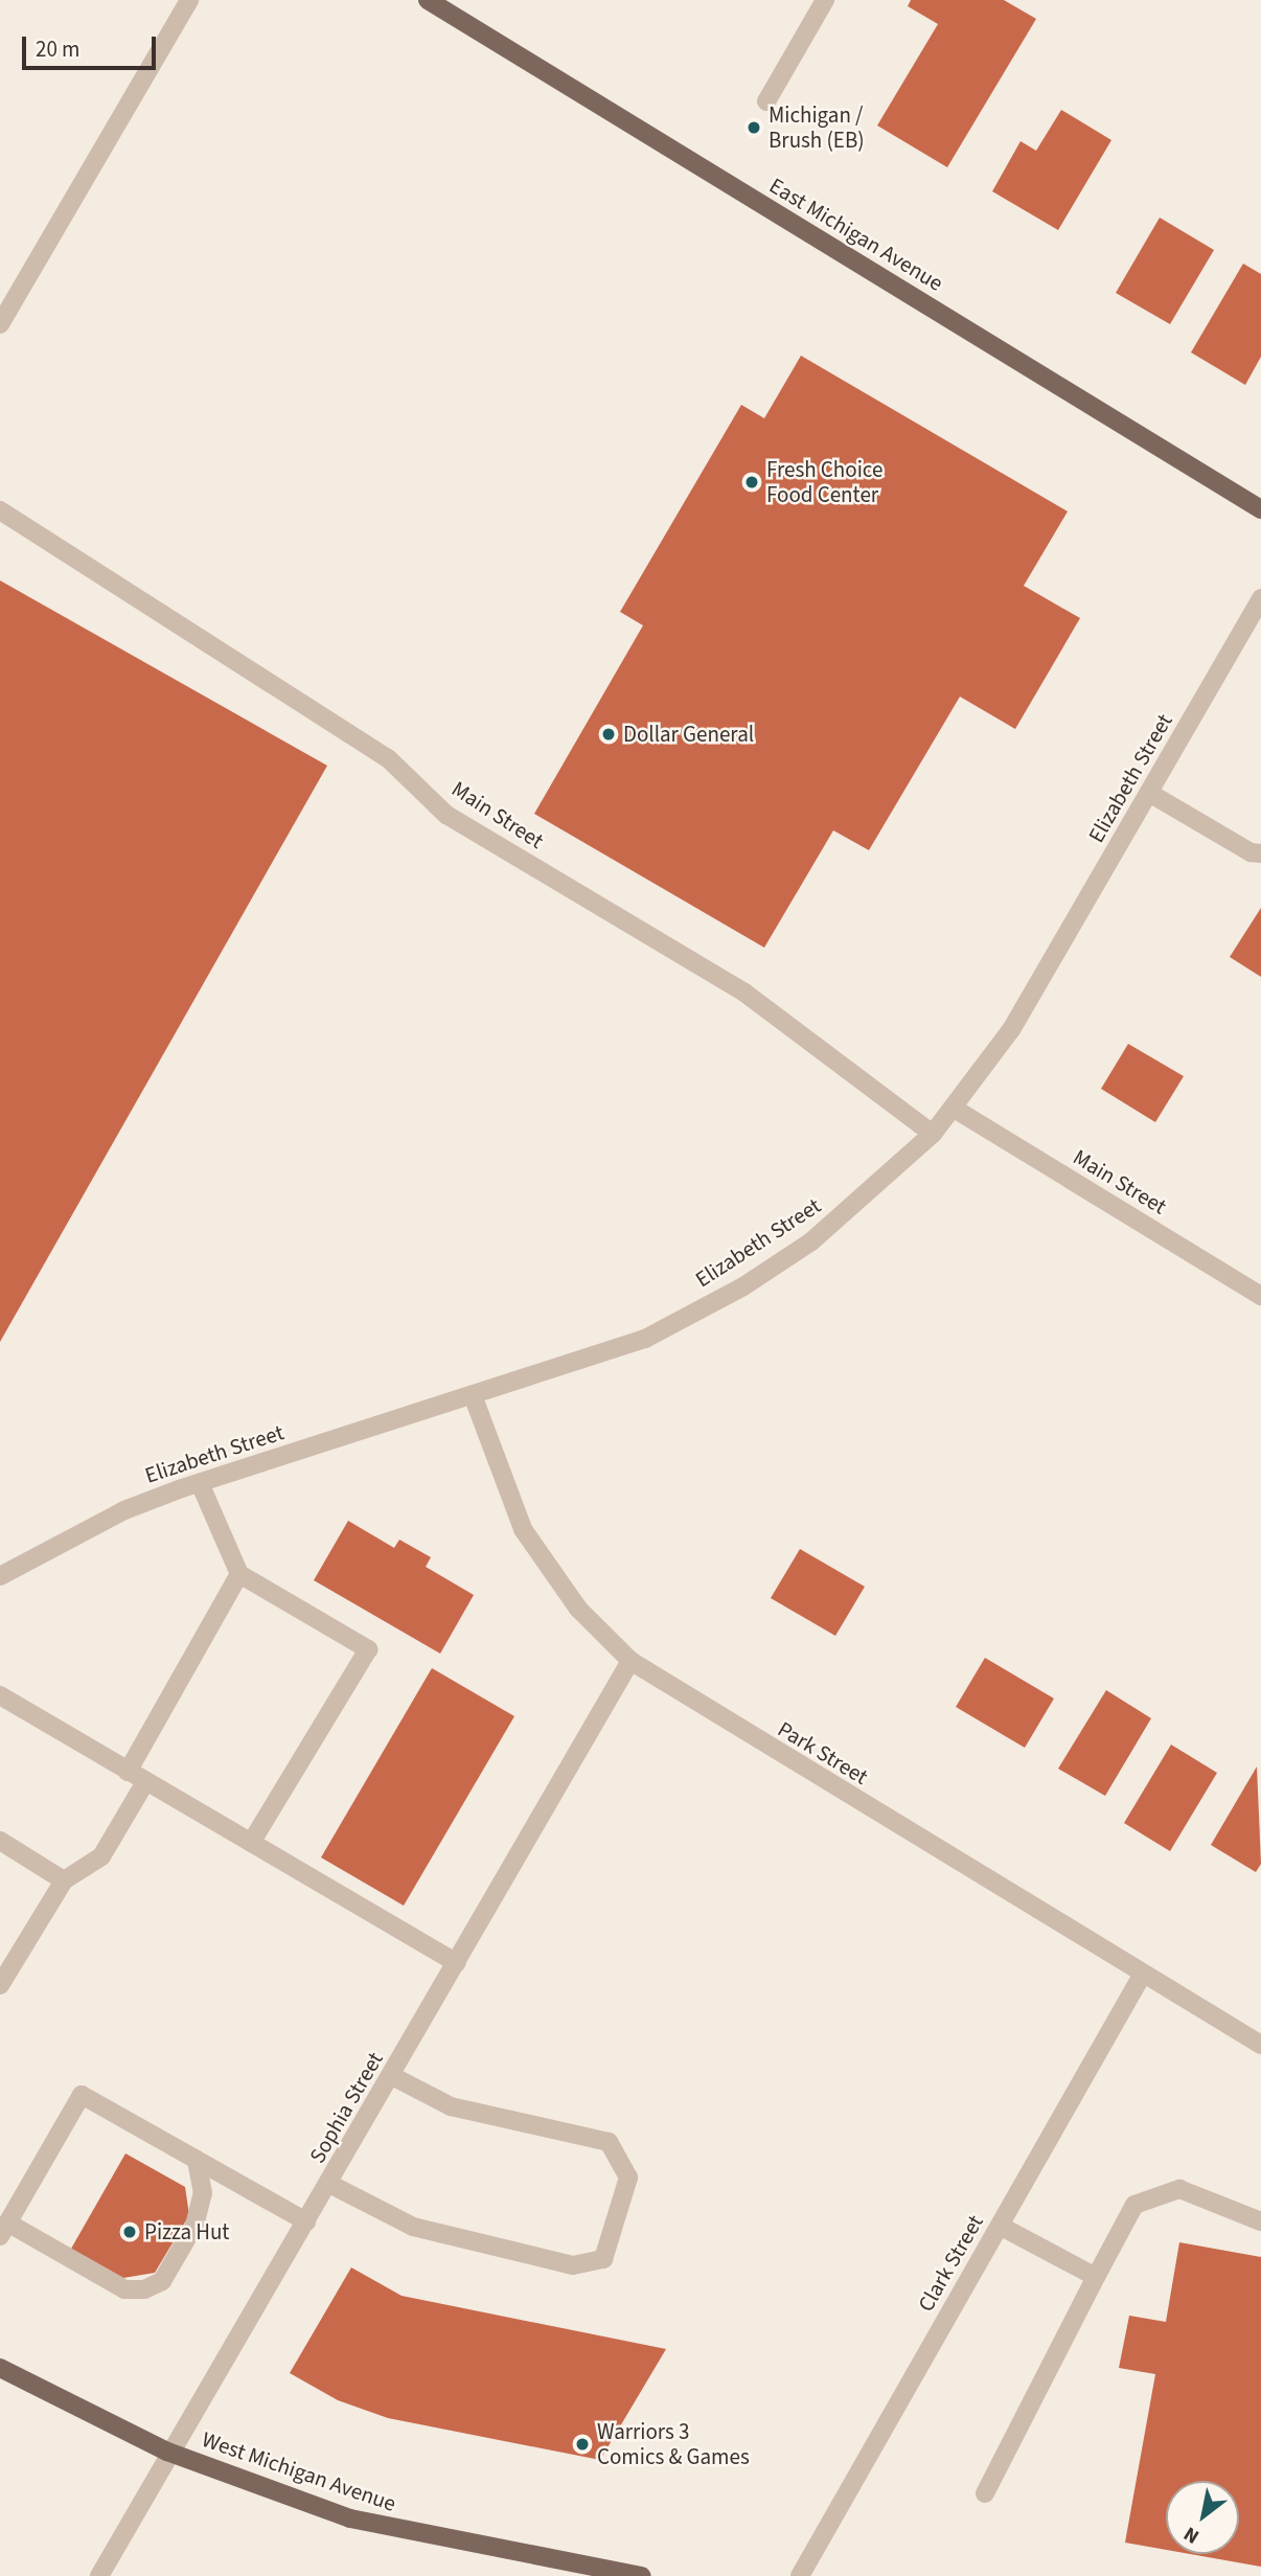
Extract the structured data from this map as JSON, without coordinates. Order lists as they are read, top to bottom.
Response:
{
  "streets": {
    "main road": ["East Michigan Avenue", "West Michigan Avenue"],
    "street": [
      "Elizabeth Street",
      "Main Street",
      "Park Street",
      "Sophia Street",
      "Clark Street"
    ]
  },
  "crossings": [
    ["Elizabeth Street", "Main Street"],
    ["Elizabeth Street", "Park Street"],
    ["Park Street", "Sophia Street"],
    ["Park Street", "Clark Street"],
    ["Sophia Street", "West Michigan Avenue"]
  ],
  "places": [
    "Michigan / Brush (EB)",
    "Fresh Choice Food Center",
    "Dollar General",
    "Pizza Hut",
    "Warriors 3 Comics & Games"
  ],
  "scale_bar": "20 m",
  "north": "bottom left"
}
